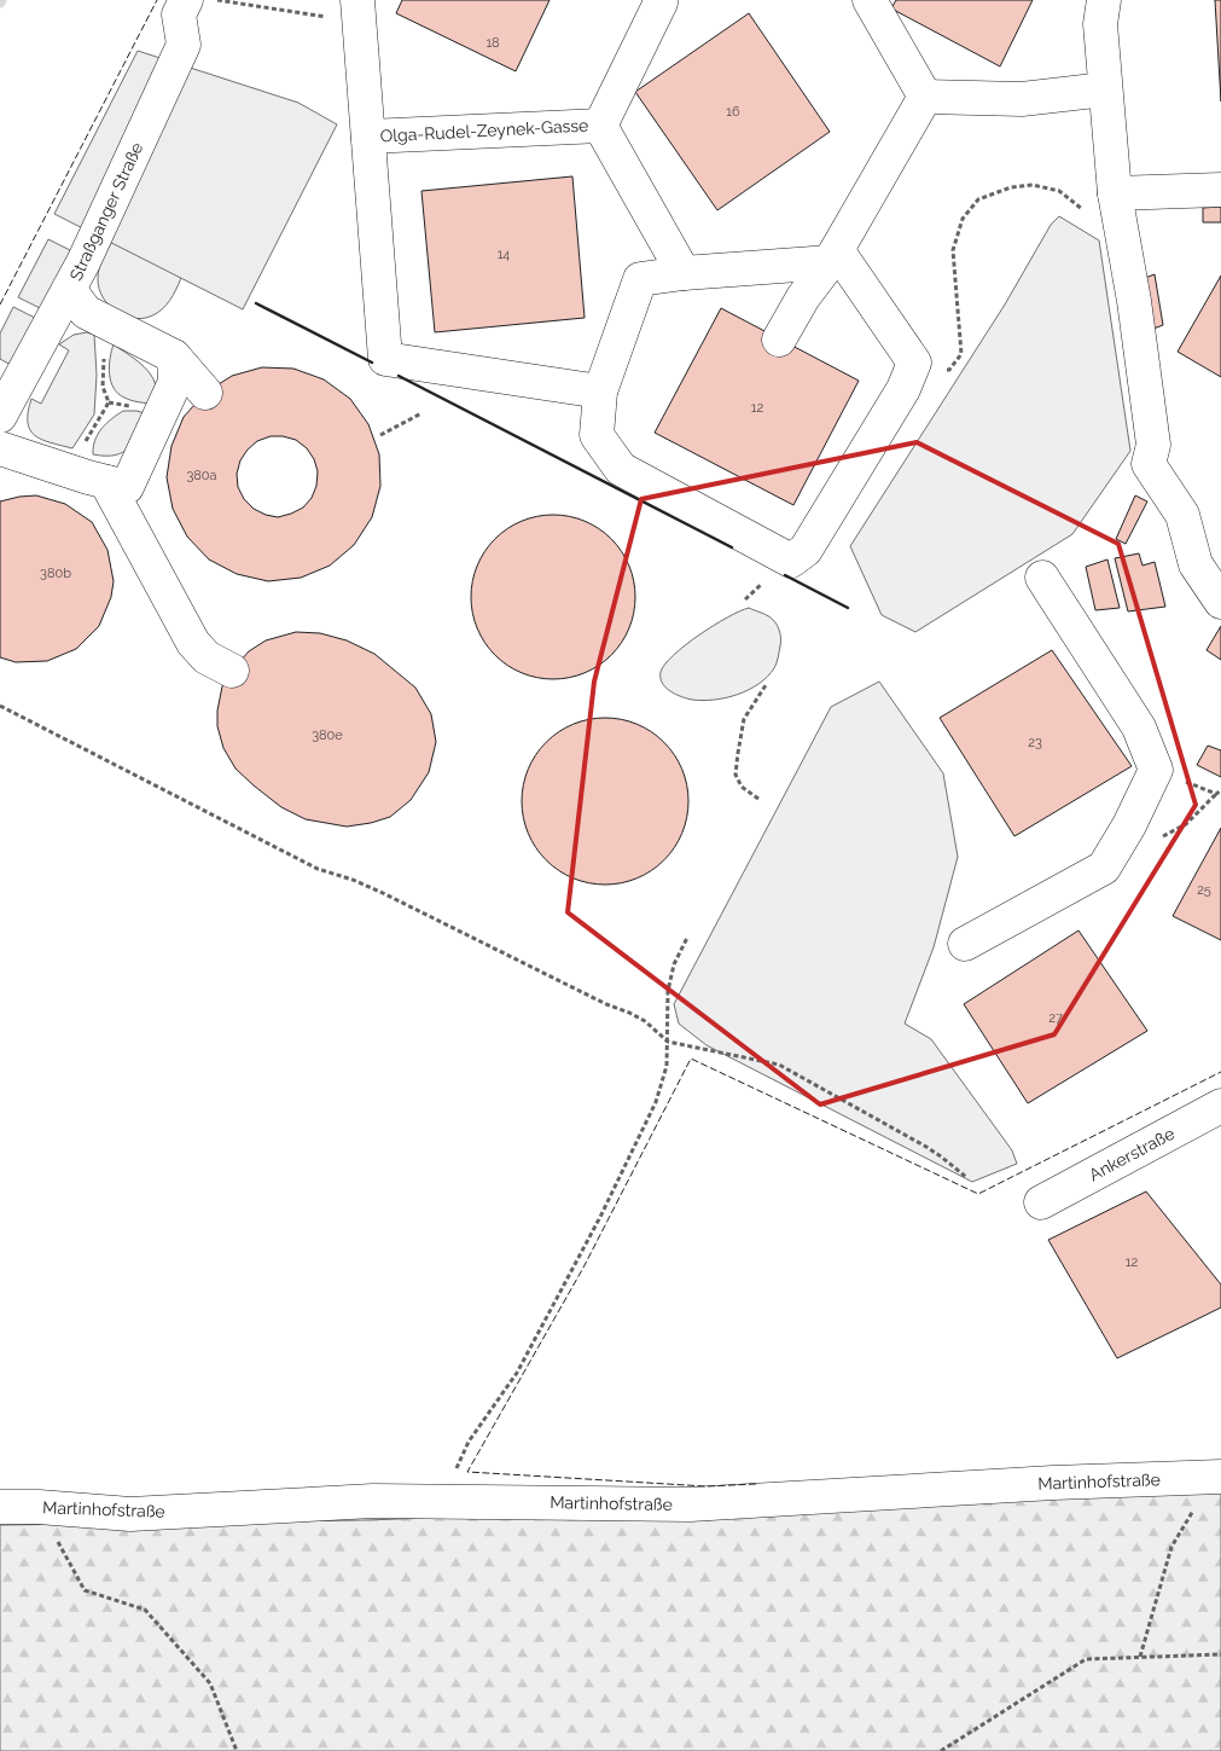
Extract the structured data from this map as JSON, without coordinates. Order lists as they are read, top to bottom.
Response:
{
  "streets": {
    "street": [
      "Olga-Rudel-Zeynek-Gasse",
      "Straßganger Straße",
      "Ankerstraße",
      "Martinhofstraße"
    ]
  },
  "house_numbers": [
    "18",
    "16",
    "14",
    "12",
    "380a",
    "380b",
    "380e",
    "23",
    "25",
    "27",
    "12"
  ]
}
